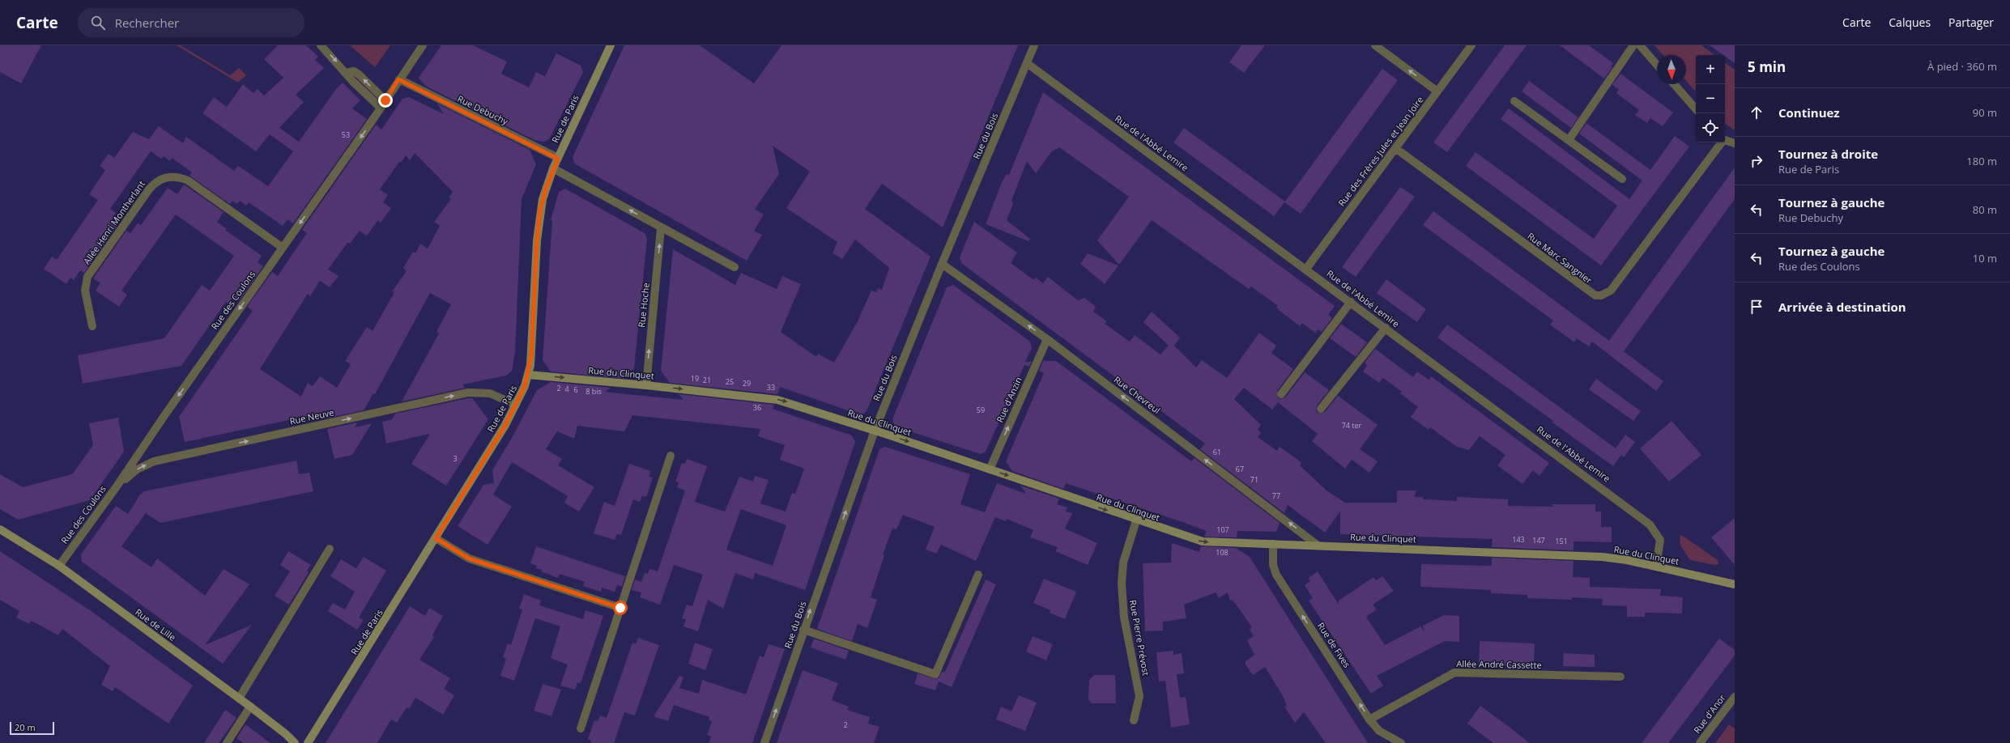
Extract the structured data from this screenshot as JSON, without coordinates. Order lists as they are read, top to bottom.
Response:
{
  "streets": {
    "street": [
      "Rue Debuchy",
      "Rue de Paris",
      "Rue du Bois",
      "Rue de l'Abbé Lemire",
      "Rue des Frères Jules et Jean Joire",
      "Allée Henri Montherlant",
      "Rue Marc Sangnier",
      "Rue des Coulons",
      "Rue Hoche",
      "Rue du Clinquet",
      "Rue Chevreul",
      "Rue d'Anzin",
      "Rue Neuve",
      "Rue de Lille",
      "Rue Pierre Prévost",
      "Rue de Fives",
      "Allée André Cassette",
      "Rue d'Anor"
    ]
  },
  "crossings": [
    ["Rue Debuchy", "Rue de Paris"],
    ["Rue Debuchy", "Rue des Coulons"],
    ["Rue de Paris", "Rue du Clinquet"],
    ["Rue de Paris", "Rue Neuve"],
    ["Rue du Bois", "Rue de l'Abbé Lemire"],
    ["Rue du Bois", "Rue du Clinquet"],
    ["Rue du Bois", "Rue Chevreul"],
    ["Rue de l'Abbé Lemire", "Rue des Frères Jules et Jean Joire"],
    ["Rue de l'Abbé Lemire", "Rue du Clinquet"],
    ["Rue des Frères Jules et Jean Joire", "Rue Marc Sangnier"],
    ["Allée Henri Montherlant", "Rue des Coulons"],
    ["Rue des Coulons", "Rue Neuve"],
    ["Rue des Coulons", "Rue de Lille"],
    ["Rue Hoche", "Rue du Clinquet"],
    ["Rue du Clinquet", "Rue Chevreul"],
    ["Rue du Clinquet", "Rue d'Anzin"],
    ["Rue du Clinquet", "Rue Pierre Prévost"],
    ["Rue du Clinquet", "Rue de Fives"],
    ["Rue Chevreul", "Rue d'Anzin"],
    ["Rue de Fives", "Allée André Cassette"]
  ],
  "one_way": [
    "Rue du Bois",
    "Rue des Coulons",
    "Rue Hoche",
    "Rue du Clinquet",
    "Rue Chevreul",
    "Rue d'Anzin",
    "Rue Neuve",
    "Rue de Fives"
  ],
  "house_numbers": [
    "53",
    "19",
    "21",
    "25",
    "29",
    "33",
    "2",
    "4",
    "6",
    "8 bis",
    "36",
    "59",
    "74 ter",
    "61",
    "3",
    "67",
    "71",
    "77",
    "107",
    "143",
    "147",
    "151",
    "108",
    "2"
  ],
  "scale_bar": "20 m",
  "north": "bottom",
  "page": {
    "header": "Carte",
    "search": "Rechercher",
    "nav": ["Carte", "Calques", "Partager"],
    "heading": ["5 min", "À pied · 360 m"],
    "map_buttons": ["+", "−"],
    "list": [
      ["Continuez", "90 m"],
      ["Tournez à droite", "Rue de Paris", "180 m"],
      ["Tournez à gauche", "Rue Debuchy", "80 m"],
      ["Tournez à gauche", "Rue des Coulons", "10 m"],
      "Arrivée à destination"
    ],
    "scale": "20 m"
  }
}
